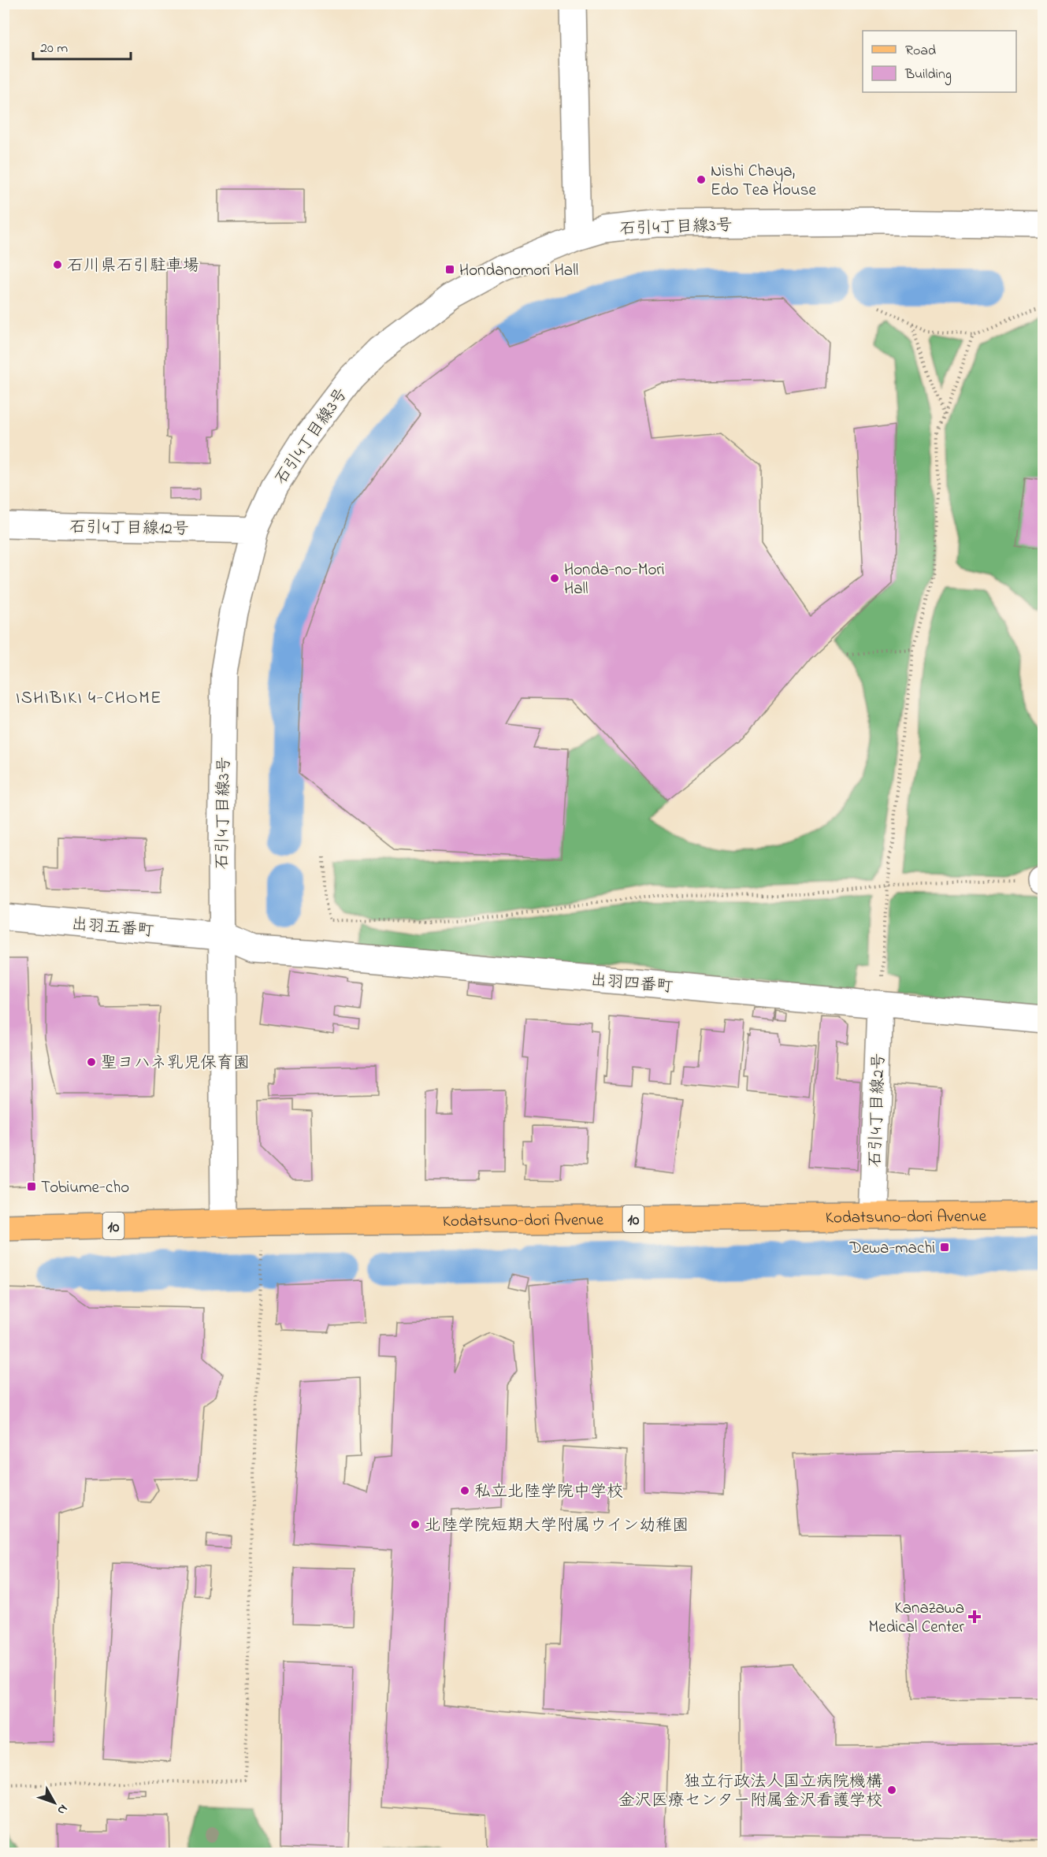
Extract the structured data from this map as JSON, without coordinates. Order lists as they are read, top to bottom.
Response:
{
  "streets": {
    "main road": ["Kodatsuno-dori Avenue", "10"],
    "street": [
      "石引4丁目線3号",
      "石引4丁目線12号",
      "出羽五番町",
      "出羽四番町",
      "石引4丁目線2号"
    ]
  },
  "crossings": [
    ["石引4丁目線3号", "石引4丁目線12号"],
    ["石引4丁目線3号", "出羽五番町"],
    ["石引4丁目線3号", "出羽四番町"],
    ["石引4丁目線3号", "Kodatsuno-dori Avenue"],
    ["出羽五番町", "出羽四番町"],
    ["出羽四番町", "石引4丁目線2号"],
    ["石引4丁目線2号", "Kodatsuno-dori Avenue"]
  ],
  "districts": ["ISHIBIKI 4-CHOME"],
  "places": {
    "other": [
      "Nishi Chaya, Edo Tea House",
      "石川県石引駐車場",
      "Honda-no-Mori Hall",
      "聖ヨハネ乳児保育園",
      "私立北陸学院中学校",
      "北陸学院短期大学附属ウイン幼稚園",
      "独立行政法人国立病院機構 金沢医療センター附属金沢看護学校"
    ],
    "transit": ["Hondanomori Hall", "Tobiume-cho", "Dewa-machi"],
    "health": ["Kanazawa Medical Center"]
  },
  "legend": ["Road", "Building"],
  "scale_bar": "20 m",
  "north": "bottom right"
}
